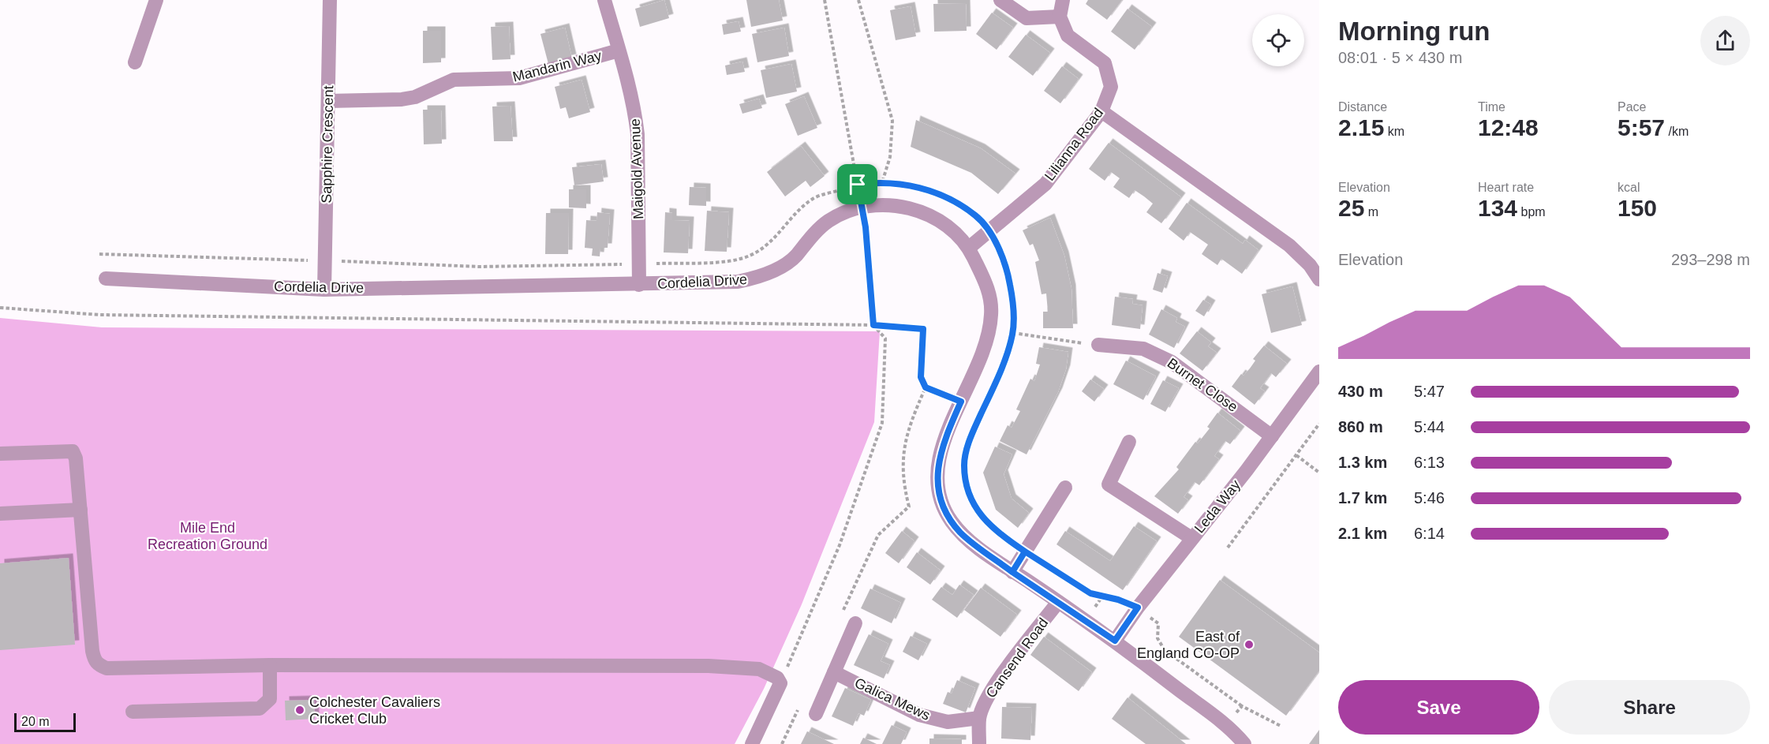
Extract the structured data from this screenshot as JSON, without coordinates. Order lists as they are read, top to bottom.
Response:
{
  "streets": {
    "street": [
      "Mandarin Way",
      "Sapphire Crescent",
      "Lilianna Road",
      "Maigold Avenue",
      "Cordelia Drive",
      "Burnet Close",
      "Leda Way",
      "Cansend Road",
      "Galica Mews"
    ]
  },
  "crossings": [
    ["Mandarin Way", "Sapphire Crescent"],
    ["Mandarin Way", "Maigold Avenue"],
    ["Sapphire Crescent", "Cordelia Drive"],
    ["Lilianna Road", "Cordelia Drive"],
    ["Maigold Avenue", "Cordelia Drive"],
    ["Cordelia Drive", "Leda Way"],
    ["Cordelia Drive", "Cansend Road"],
    ["Burnet Close", "Leda Way"],
    ["Cansend Road", "Galica Mews"]
  ],
  "parks": ["Mile End Recreation Ground"],
  "places": ["East of England CO-OP", "Colchester Cavaliers Cricket Club"],
  "scale_bar": "20 m",
  "page": {
    "heading": ["Morning run", "08:01 · 5 × 430 m"],
    "stats": [
      ["Distance", "2.15 km"],
      ["Time", "12:48"],
      ["Pace", "5:57 /km"],
      ["Elevation", "25 m"],
      ["Heart rate", "134 bpm"],
      ["kcal", "150"]
    ],
    "chart": ["Elevation", "293–298 m"],
    "list": [
      {
        "name": "430 m",
        "note": "5:47"
      },
      {
        "name": "860 m",
        "note": "5:44"
      },
      {
        "name": "1.3 km",
        "note": "6:13"
      },
      {
        "name": "1.7 km",
        "note": "5:46"
      },
      {
        "name": "2.1 km",
        "note": "6:14"
      }
    ],
    "buttons": ["Save", "Share"],
    "scale": "20 m"
  }
}
